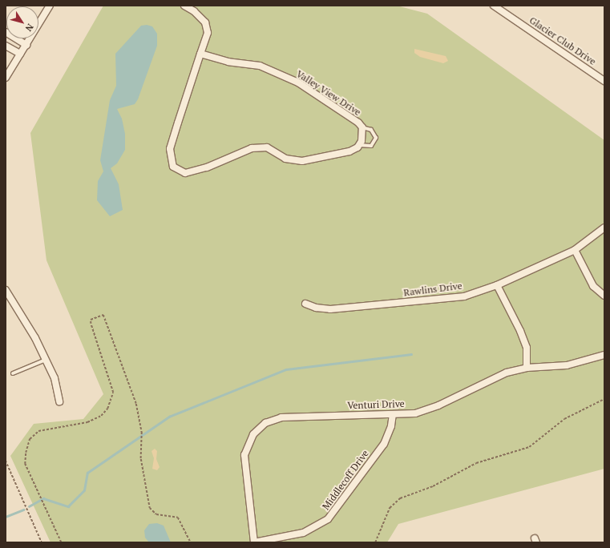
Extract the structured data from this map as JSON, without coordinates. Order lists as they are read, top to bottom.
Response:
{
  "streets": {
    "street": [
      "Glacier Club Drive",
      "Valley View Drive",
      "Rawlins Drive",
      "Venturi Drive",
      "Middlecoff Drive"
    ]
  },
  "crossings": [
    ["Venturi Drive", "Middlecoff Drive"]
  ],
  "north": "bottom right"
}
